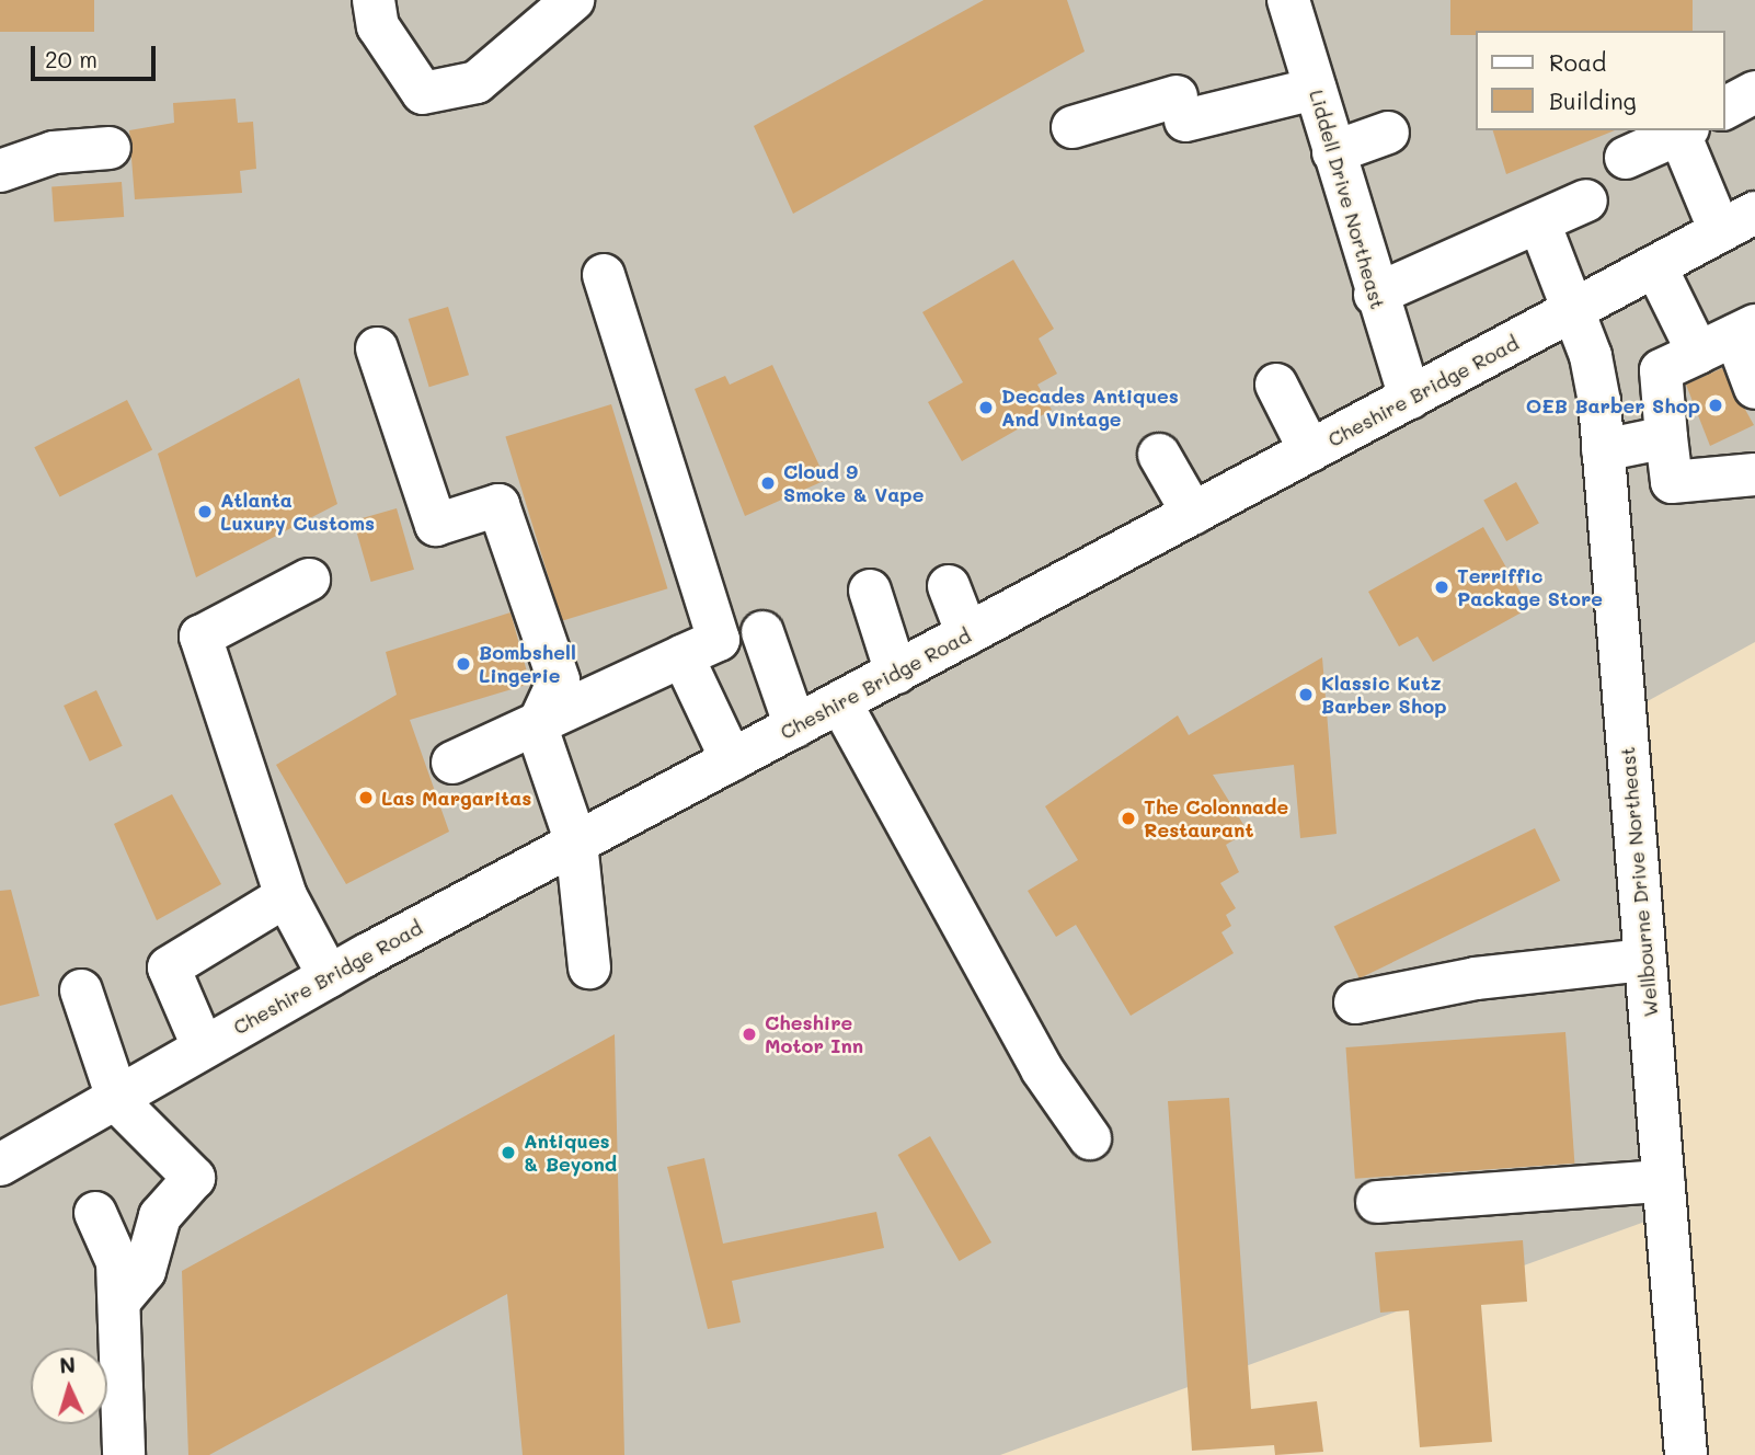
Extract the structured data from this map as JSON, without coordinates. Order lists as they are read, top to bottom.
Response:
{
  "streets": {
    "main road": ["Liddell Drive Northeast", "Cheshire Bridge Road", "Wellbourne Drive Northeast"]
  },
  "crossings": [
    ["Liddell Drive Northeast", "Cheshire Bridge Road"],
    ["Cheshire Bridge Road", "Wellbourne Drive Northeast"]
  ],
  "places": [
    "OEB Barber Shop",
    "Decades Antiques And Vintage",
    "Cloud 9 Smoke & Vape",
    "Atlanta Luxury Customs",
    "Terriffic Package Store",
    "Bombshell Lingerie",
    "Klassic Kutz Barber Shop",
    "Las Margaritas",
    "The Colonnade Restaurant",
    "Cheshire Motor Inn",
    "Antiques & Beyond"
  ],
  "legend": ["Road", "Building"],
  "scale_bar": "20 m",
  "north": "top"
}
